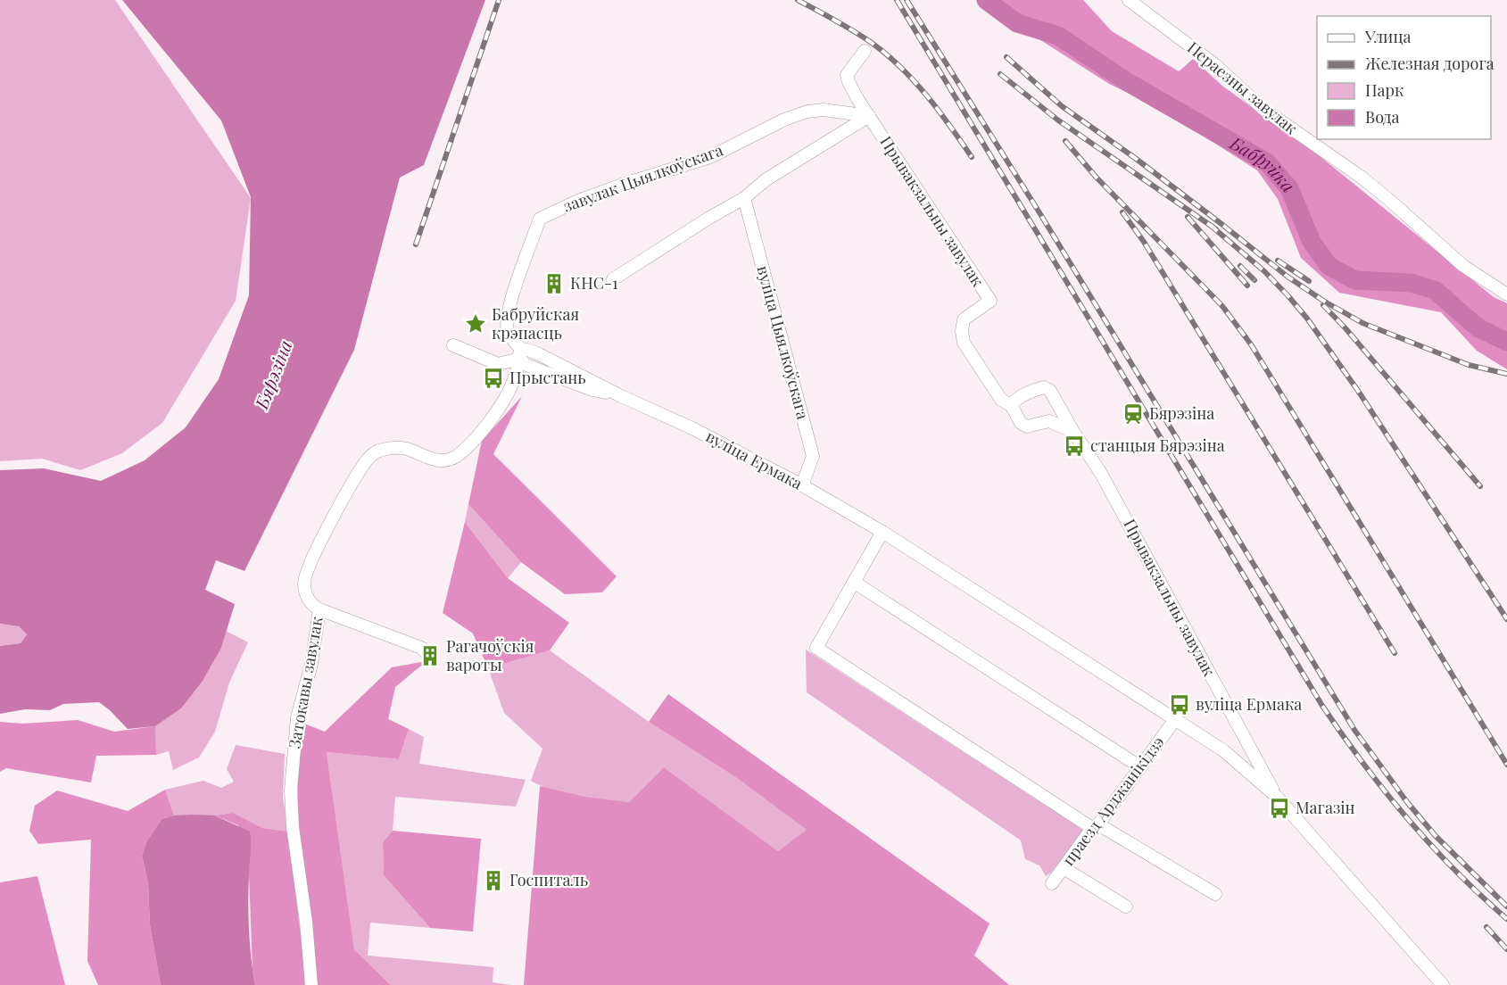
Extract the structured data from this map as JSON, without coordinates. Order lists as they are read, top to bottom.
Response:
{
  "streets": {
    "street": [
      "Пераезны завулак",
      "завулак Цыялкоўскага",
      "Прывакзальны завулак",
      "вуліца Цыялкоўскага",
      "вуліца Ермака",
      "Затокавы завулак",
      "праезд Арджанікідзэ"
    ]
  },
  "crossings": [
    ["завулак Цыялкоўскага", "Прывакзальны завулак"],
    ["завулак Цыялкоўскага", "вуліца Ермака"],
    ["завулак Цыялкоўскага", "Затокавы завулак"],
    ["Прывакзальны завулак", "вуліца Ермака"],
    ["вуліца Цыялкоўскага", "вуліца Ермака"],
    ["вуліца Ермака", "Затокавы завулак"],
    ["вуліца Ермака", "праезд Арджанікідзэ"]
  ],
  "water": ["Бабруйка", "Бярэзіна"],
  "places": {
    "building": ["КНС-1", "Рагачоўскія вароты", "Госпиталь"],
    "place": ["Бабруйская крэпасць"],
    "bus stop": [
      "Прыстань",
      "станцыя Бярэзіна",
      "вуліца Ермака",
      "Магазін"
    ],
    "station": ["Бярэзіна"]
  },
  "legend": [
    "Улица",
    "Железная дорога",
    "Парк",
    "Вода"
  ]
}
